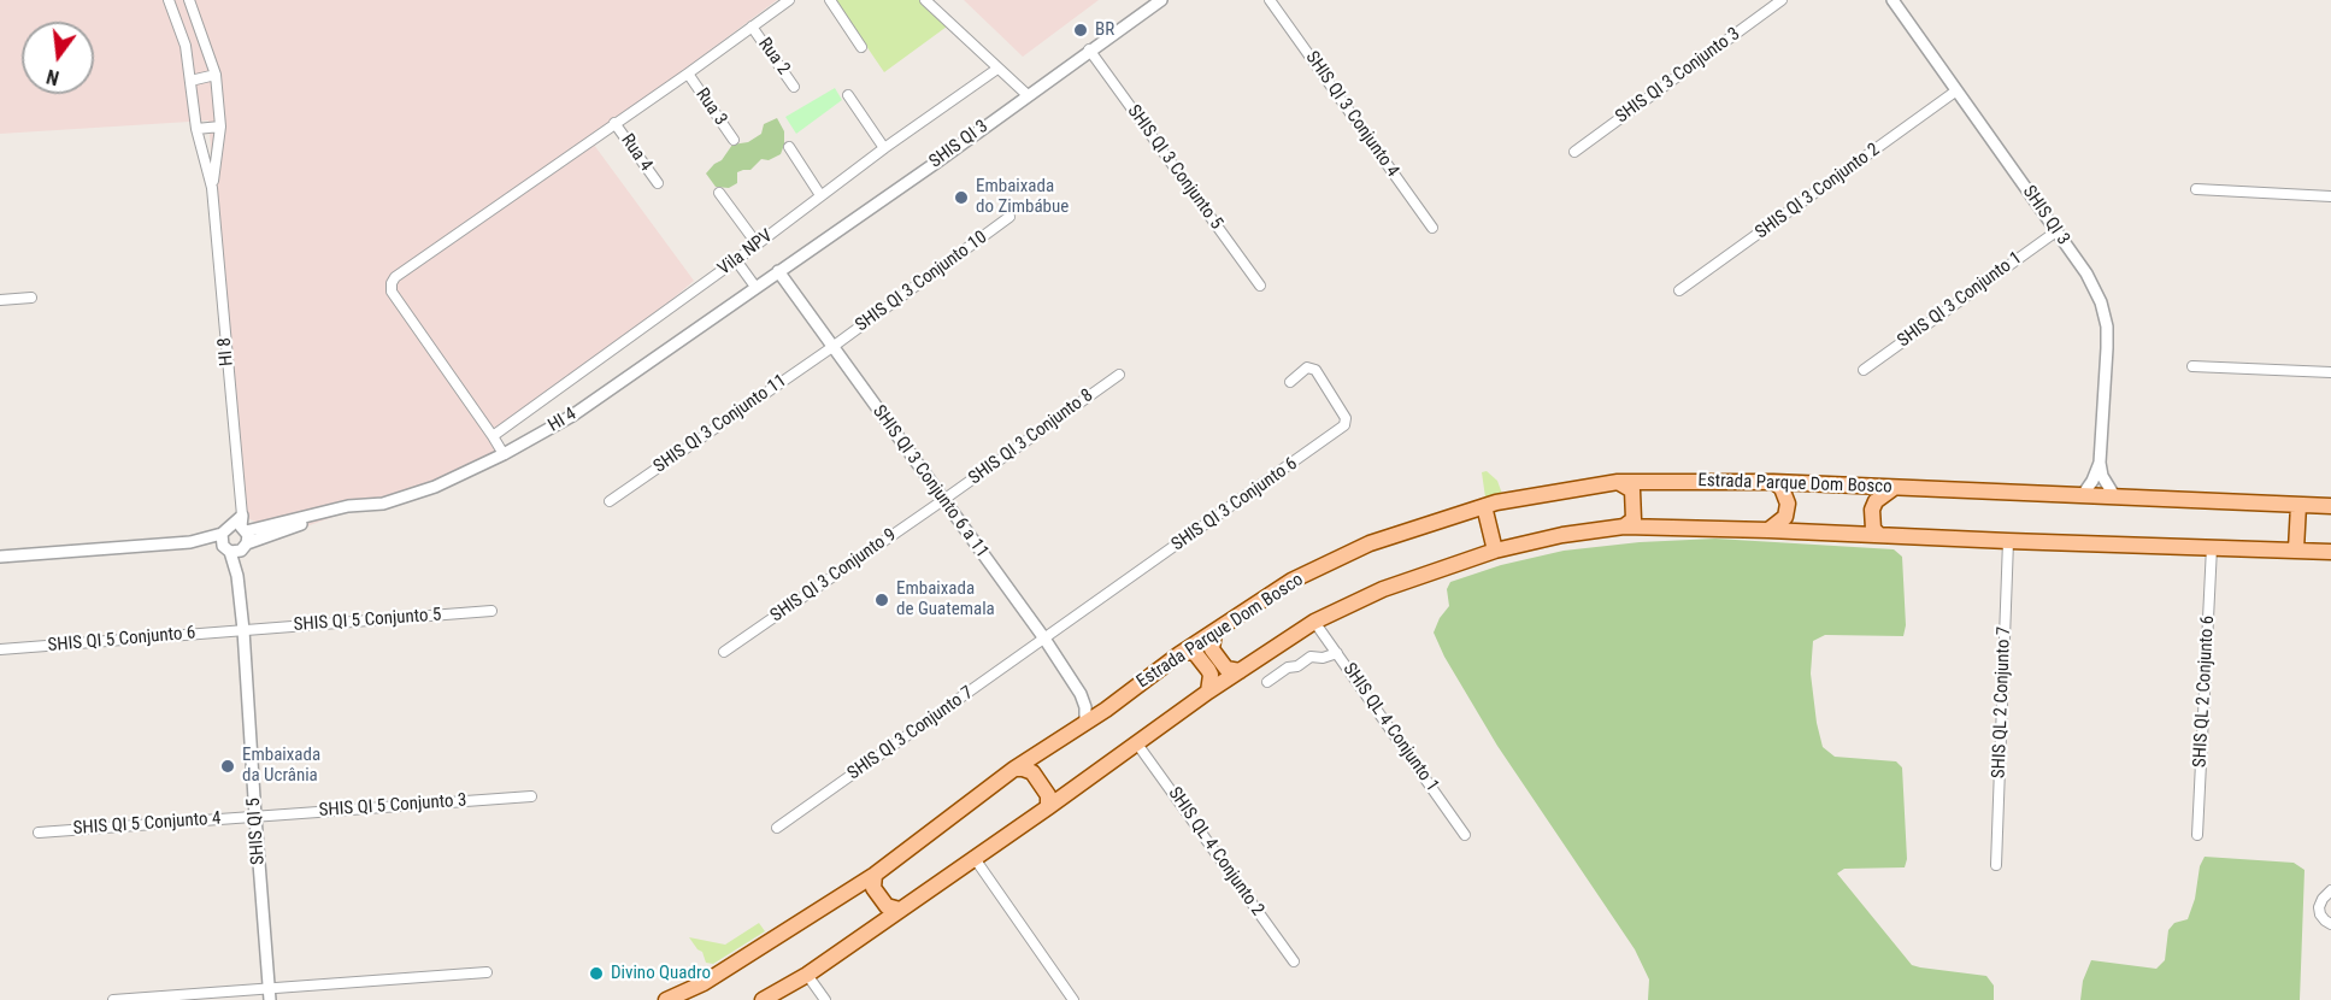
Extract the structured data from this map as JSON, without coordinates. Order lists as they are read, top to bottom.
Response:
{
  "streets": {
    "main road": ["Estrada Parque Dom Bosco"],
    "street": [
      "Rua 2",
      "SHIS QI 3 Conjunto 3",
      "Rua 3",
      "SHIS QI 3 Conjunto 4",
      "SHIS QI 3",
      "Rua 4",
      "SHIS QI 3 Conjunto 5",
      "SHIS QI 3 Conjunto 2",
      "Vila NPV",
      "SHIS QI 3 Conjunto 10",
      "SHIS QI 3 Conjunto 1",
      "HI 8",
      "HI 4",
      "SHIS QI 3 Conjunto 11",
      "SHIS QI 3 Conjunto 8",
      "SHIS QI 3 Conjunto 6 a 11",
      "SHIS QI 3 Conjunto 6",
      "SHIS QI 3 Conjunto 9",
      "SHIS QI 5 Conjunto 5",
      "SHIS QI 5 Conjunto 6",
      "SHIS QL 2 Conjunto 6",
      "SHIS QL 2 Conjunto 7",
      "SHIS QL 4 Conjunto 1",
      "SHIS QI 3 Conjunto 7",
      "SHIS QI 5 Conjunto 3",
      "SHIS QI 5 Conjunto 4",
      "SHIS QI 5",
      "SHIS QL 4 Conjunto 2"
    ]
  },
  "crossings": [
    ["SHIS QI 3", "SHIS QI 3 Conjunto 5"],
    ["SHIS QI 3", "SHIS QI 3 Conjunto 2"],
    ["SHIS QI 3", "SHIS QI 3 Conjunto 1"],
    ["SHIS QI 3", "HI 4"],
    ["SHIS QI 3", "SHIS QI 3 Conjunto 6 a 11"],
    ["SHIS QI 3", "Estrada Parque Dom Bosco"],
    ["SHIS QI 3 Conjunto 10", "SHIS QI 3 Conjunto 11"],
    ["SHIS QI 3 Conjunto 10", "SHIS QI 3 Conjunto 6 a 11"],
    ["HI 8", "SHIS QI 5"],
    ["HI 4", "SHIS QI 5"],
    ["SHIS QI 3 Conjunto 11", "SHIS QI 3 Conjunto 6 a 11"],
    ["SHIS QI 3 Conjunto 8", "SHIS QI 3 Conjunto 6 a 11"],
    ["SHIS QI 3 Conjunto 8", "SHIS QI 3 Conjunto 9"],
    ["SHIS QI 3 Conjunto 6 a 11", "Estrada Parque Dom Bosco"],
    ["SHIS QI 3 Conjunto 6 a 11", "SHIS QI 3 Conjunto 6"],
    ["SHIS QI 3 Conjunto 6 a 11", "SHIS QI 3 Conjunto 9"],
    ["SHIS QI 3 Conjunto 6 a 11", "SHIS QI 3 Conjunto 7"],
    ["SHIS QI 3 Conjunto 6", "SHIS QI 3 Conjunto 7"],
    ["SHIS QI 5 Conjunto 5", "SHIS QI 5 Conjunto 6"],
    ["SHIS QI 5 Conjunto 5", "SHIS QI 5"],
    ["SHIS QI 5 Conjunto 6", "SHIS QI 5"],
    ["SHIS QI 5 Conjunto 3", "SHIS QI 5 Conjunto 4"],
    ["SHIS QI 5 Conjunto 3", "SHIS QI 5"],
    ["SHIS QI 5 Conjunto 4", "SHIS QI 5"]
  ],
  "places": [
    "BR",
    "Embaixada do Zimbábue",
    "Embaixada de Guatemala",
    "Embaixada da Ucrânia",
    "Divino Quadro"
  ],
  "north": "bottom"
}
